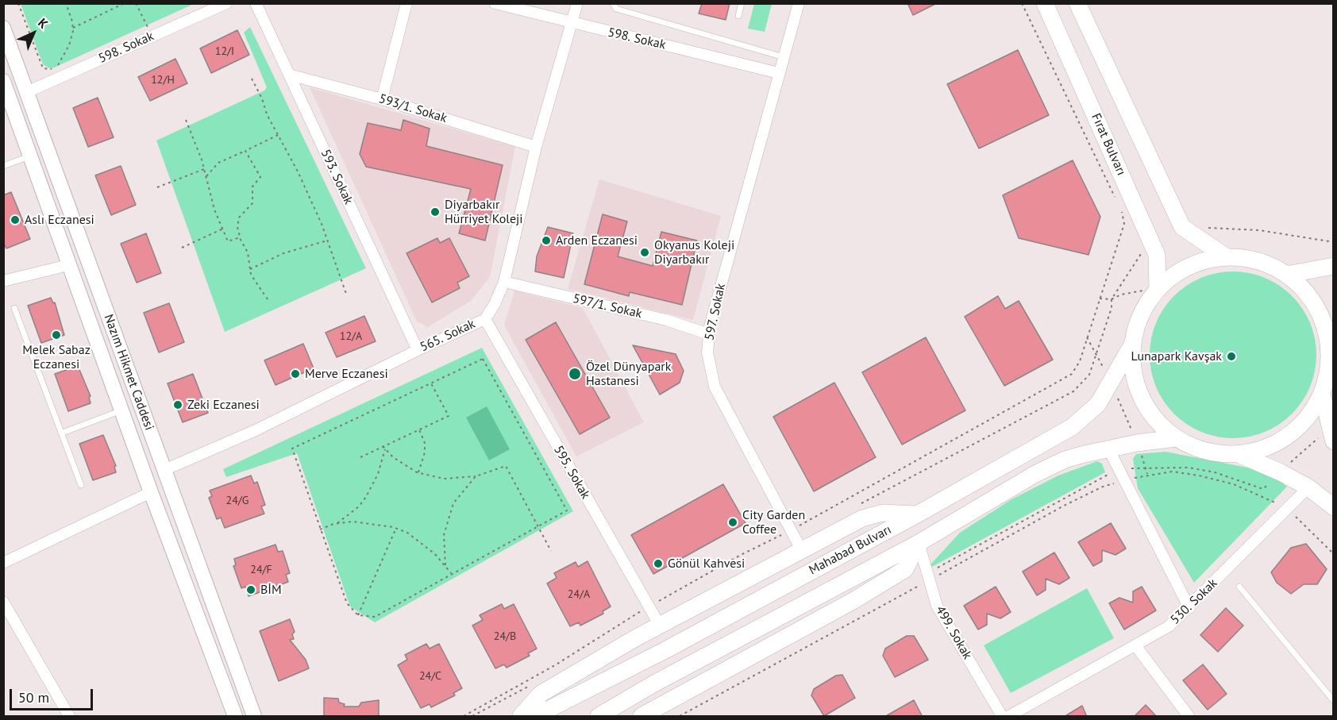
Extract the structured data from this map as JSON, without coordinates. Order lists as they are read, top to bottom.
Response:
{
  "streets": {
    "main road": ["Fırat Bulvarı", "Nazım Hikmet Caddesi", "Mahabad Bulvarı"],
    "street": [
      "598. Sokak",
      "593/1. Sokak",
      "593. Sokak",
      "597/1. Sokak",
      "597. Sokak",
      "565. Sokak",
      "595. Sokak",
      "530. Sokak",
      "499. Sokak"
    ]
  },
  "crossings": [
    ["598. Sokak", "597. Sokak"],
    ["598. Sokak", "565. Sokak"],
    ["598. Sokak", "Nazım Hikmet Caddesi"],
    ["593/1. Sokak", "593. Sokak"],
    ["593/1. Sokak", "565. Sokak"],
    ["593. Sokak", "565. Sokak"],
    ["597/1. Sokak", "597. Sokak"],
    ["597/1. Sokak", "565. Sokak"],
    ["565. Sokak", "Nazım Hikmet Caddesi"],
    ["565. Sokak", "595. Sokak"],
    ["Mahabad Bulvarı", "499. Sokak"]
  ],
  "places": [
    "Diyarbakır Hürriyet Koleji",
    "Aslı Eczanesi",
    "Arden Eczanesi",
    "Okyanus Koleji Diyarbakır",
    "Melek Sabaz Eczanesi",
    "Lunapark Kavşak",
    "Merve Eczanesi",
    "Özel Dünyapark Hastanesi",
    "Zeki Eczanesi",
    "City Garden Coffee",
    "Gönül Kahvesi",
    "BİM"
  ],
  "house_numbers": [
    "12/I",
    "12/H",
    "12/A",
    "24/G",
    "24/F",
    "24/A",
    "24/B",
    "24/C"
  ],
  "scale_bar": "50 m",
  "north": "top right"
}
